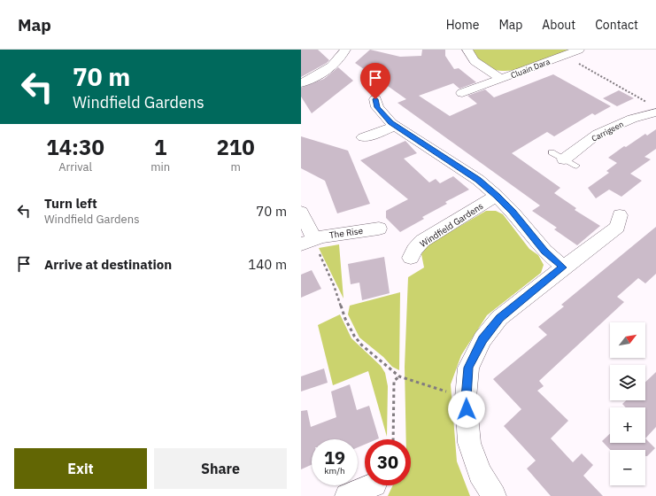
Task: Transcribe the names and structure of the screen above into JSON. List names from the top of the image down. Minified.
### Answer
{"streets":{"street":["Cluain Dara","Carrigeen","Windfield Gardens","The Rise"]},"north":"top right","page":{"header":"Map","nav":["Home","Map","About","Contact"],"turn":["70 m","Windfield Gardens"],"eta":["14:30","Arrival","1","min","210","m"],"list":[{"name":"Turn left","note":"Windfield Gardens","value":"70 m"},{"name":"Arrive at destination","value":"140 m"}],"map_buttons":["+","−"],"speed":"19 km/h","limit":"30","buttons":["Exit","Share"]}}
